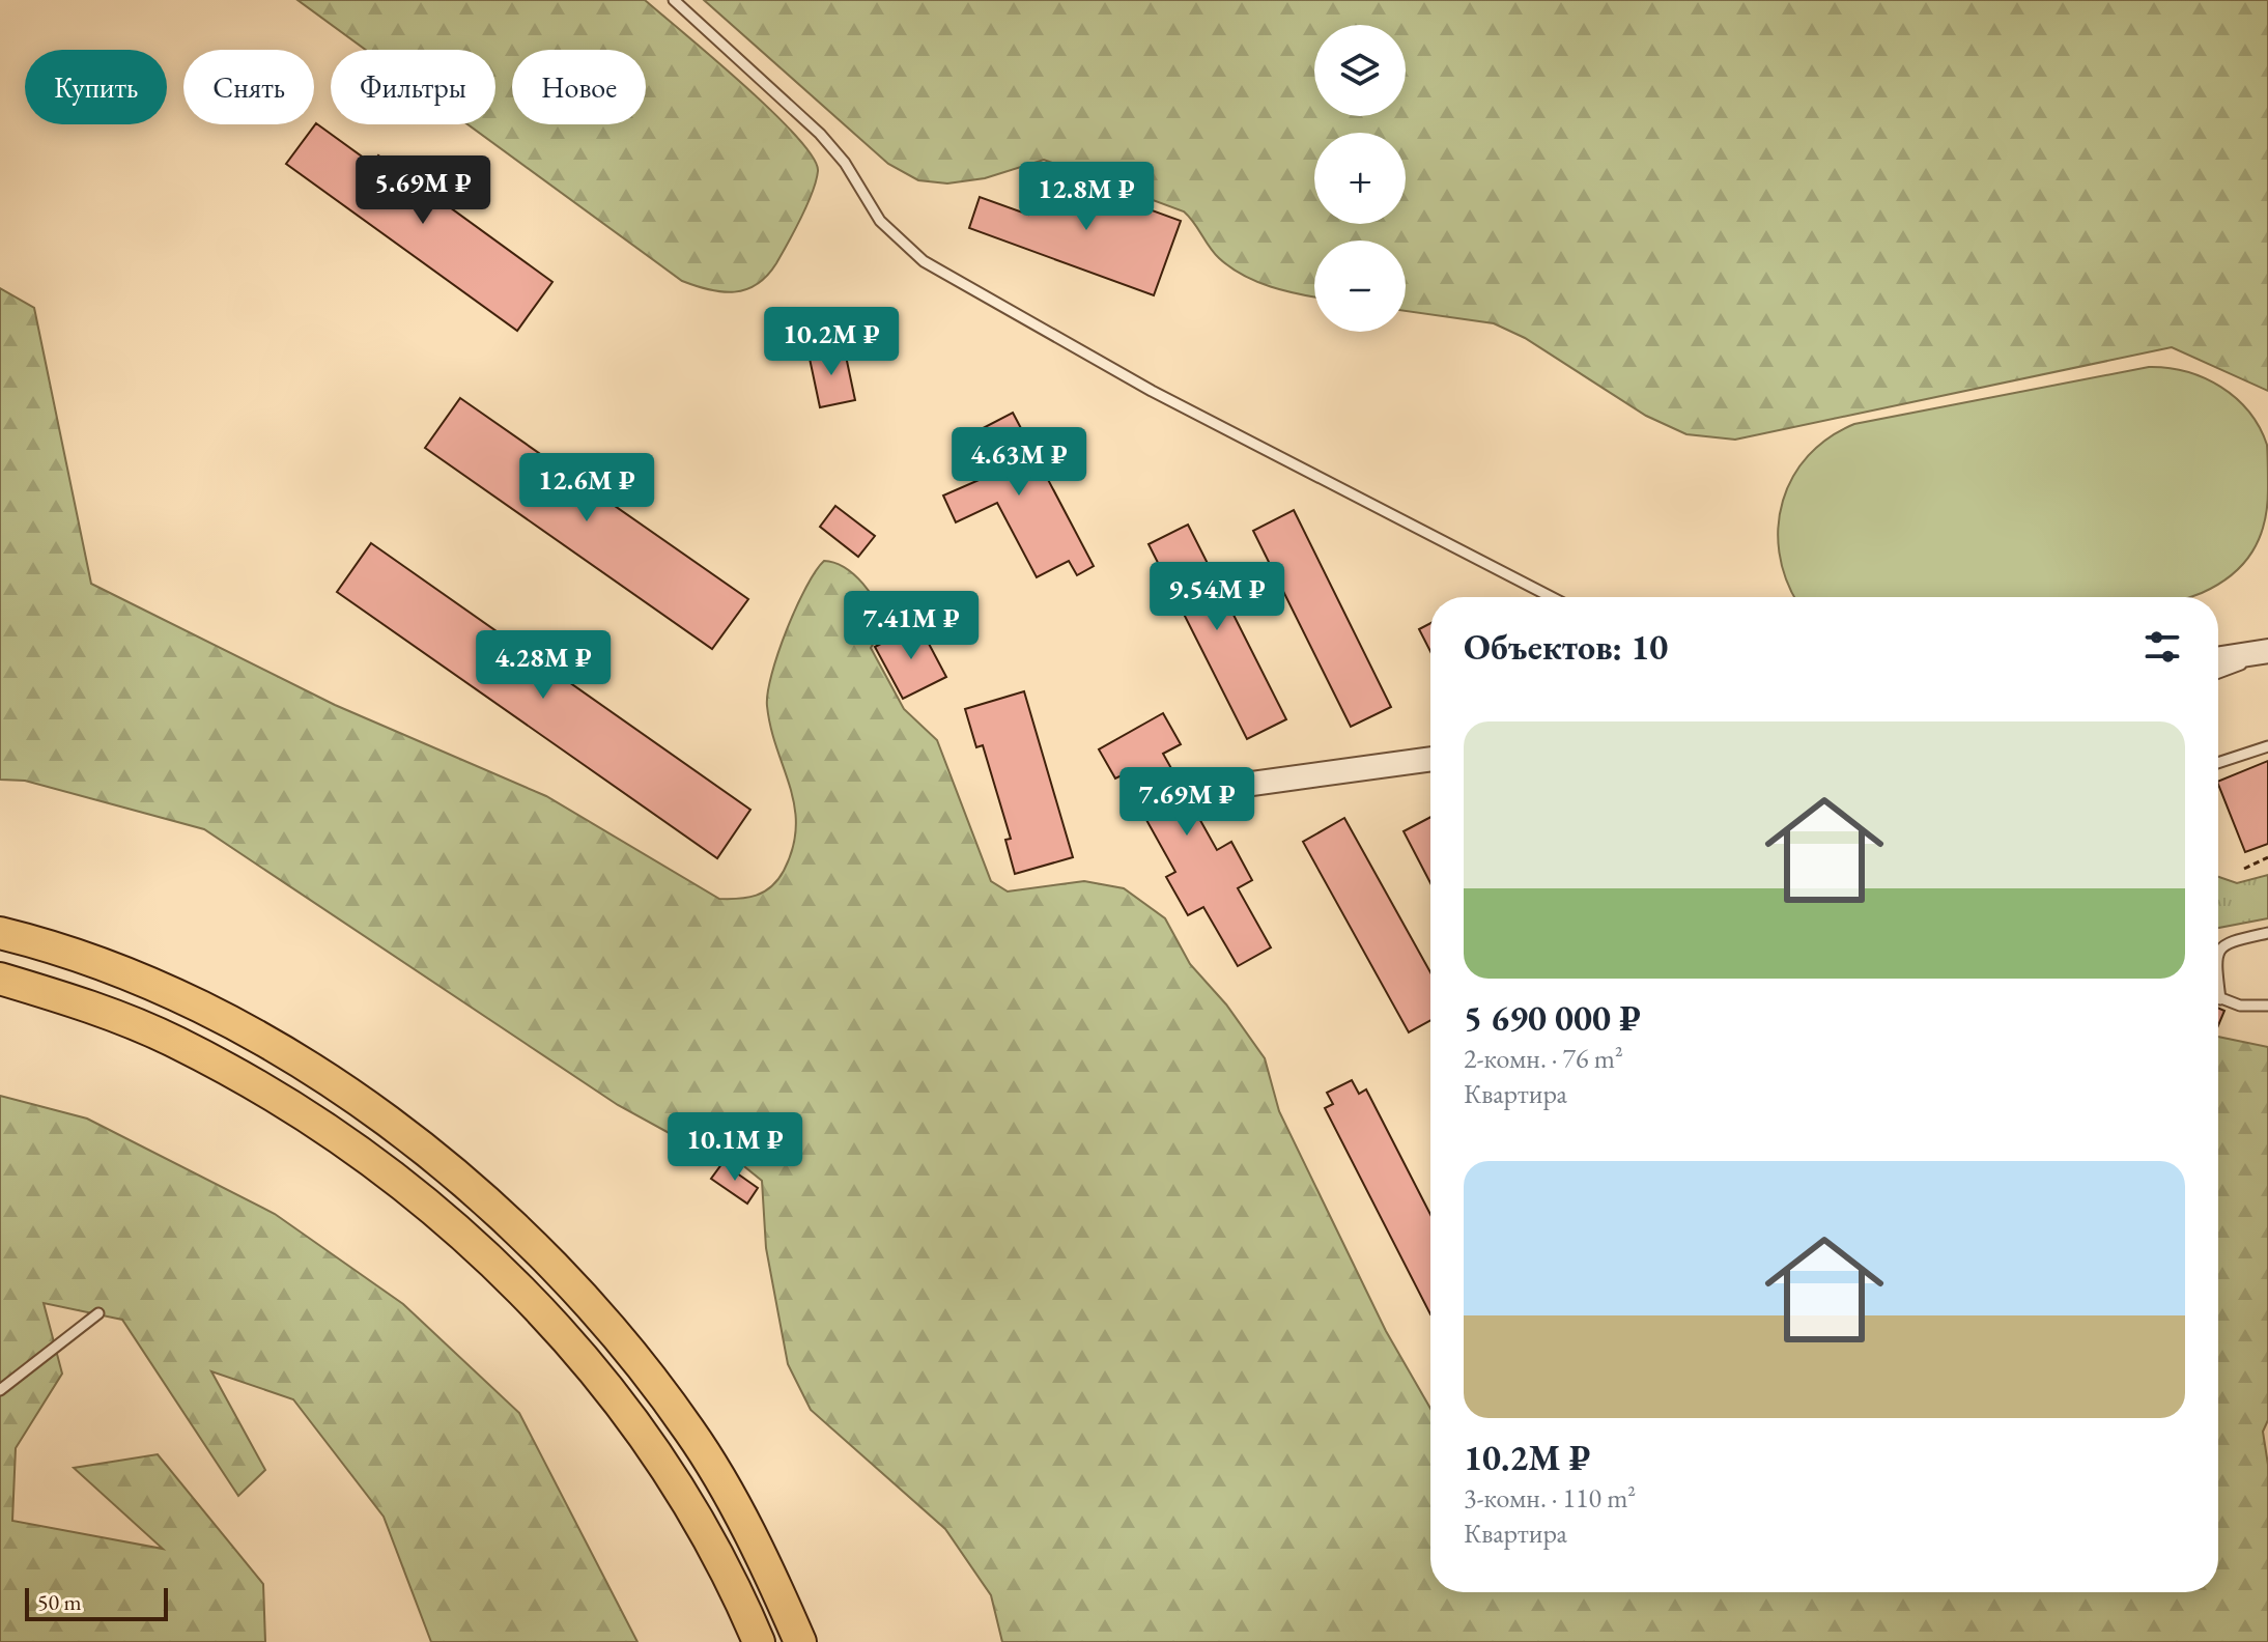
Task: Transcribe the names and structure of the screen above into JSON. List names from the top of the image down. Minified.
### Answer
{"scale_bar":"50 m","page":{"map_buttons":["+","−"],"chip":["Купить","Снять","Фильтры","Новое"],"price":["5.69M ₽","12.8M ₽","10.2M ₽","4.63M ₽","12.6M ₽","9.54M ₽","7.41M ₽","4.28M ₽","7.69M ₽","10.1M ₽"],"heading":"Объектов: 10","list":[{"name":"5 690 000 ₽","note":"2-комн. · 76 m² · Квартира"},{"name":"10.2M ₽","note":"3-комн. · 110 m² · Квартира"}],"scale":"50 m"}}
